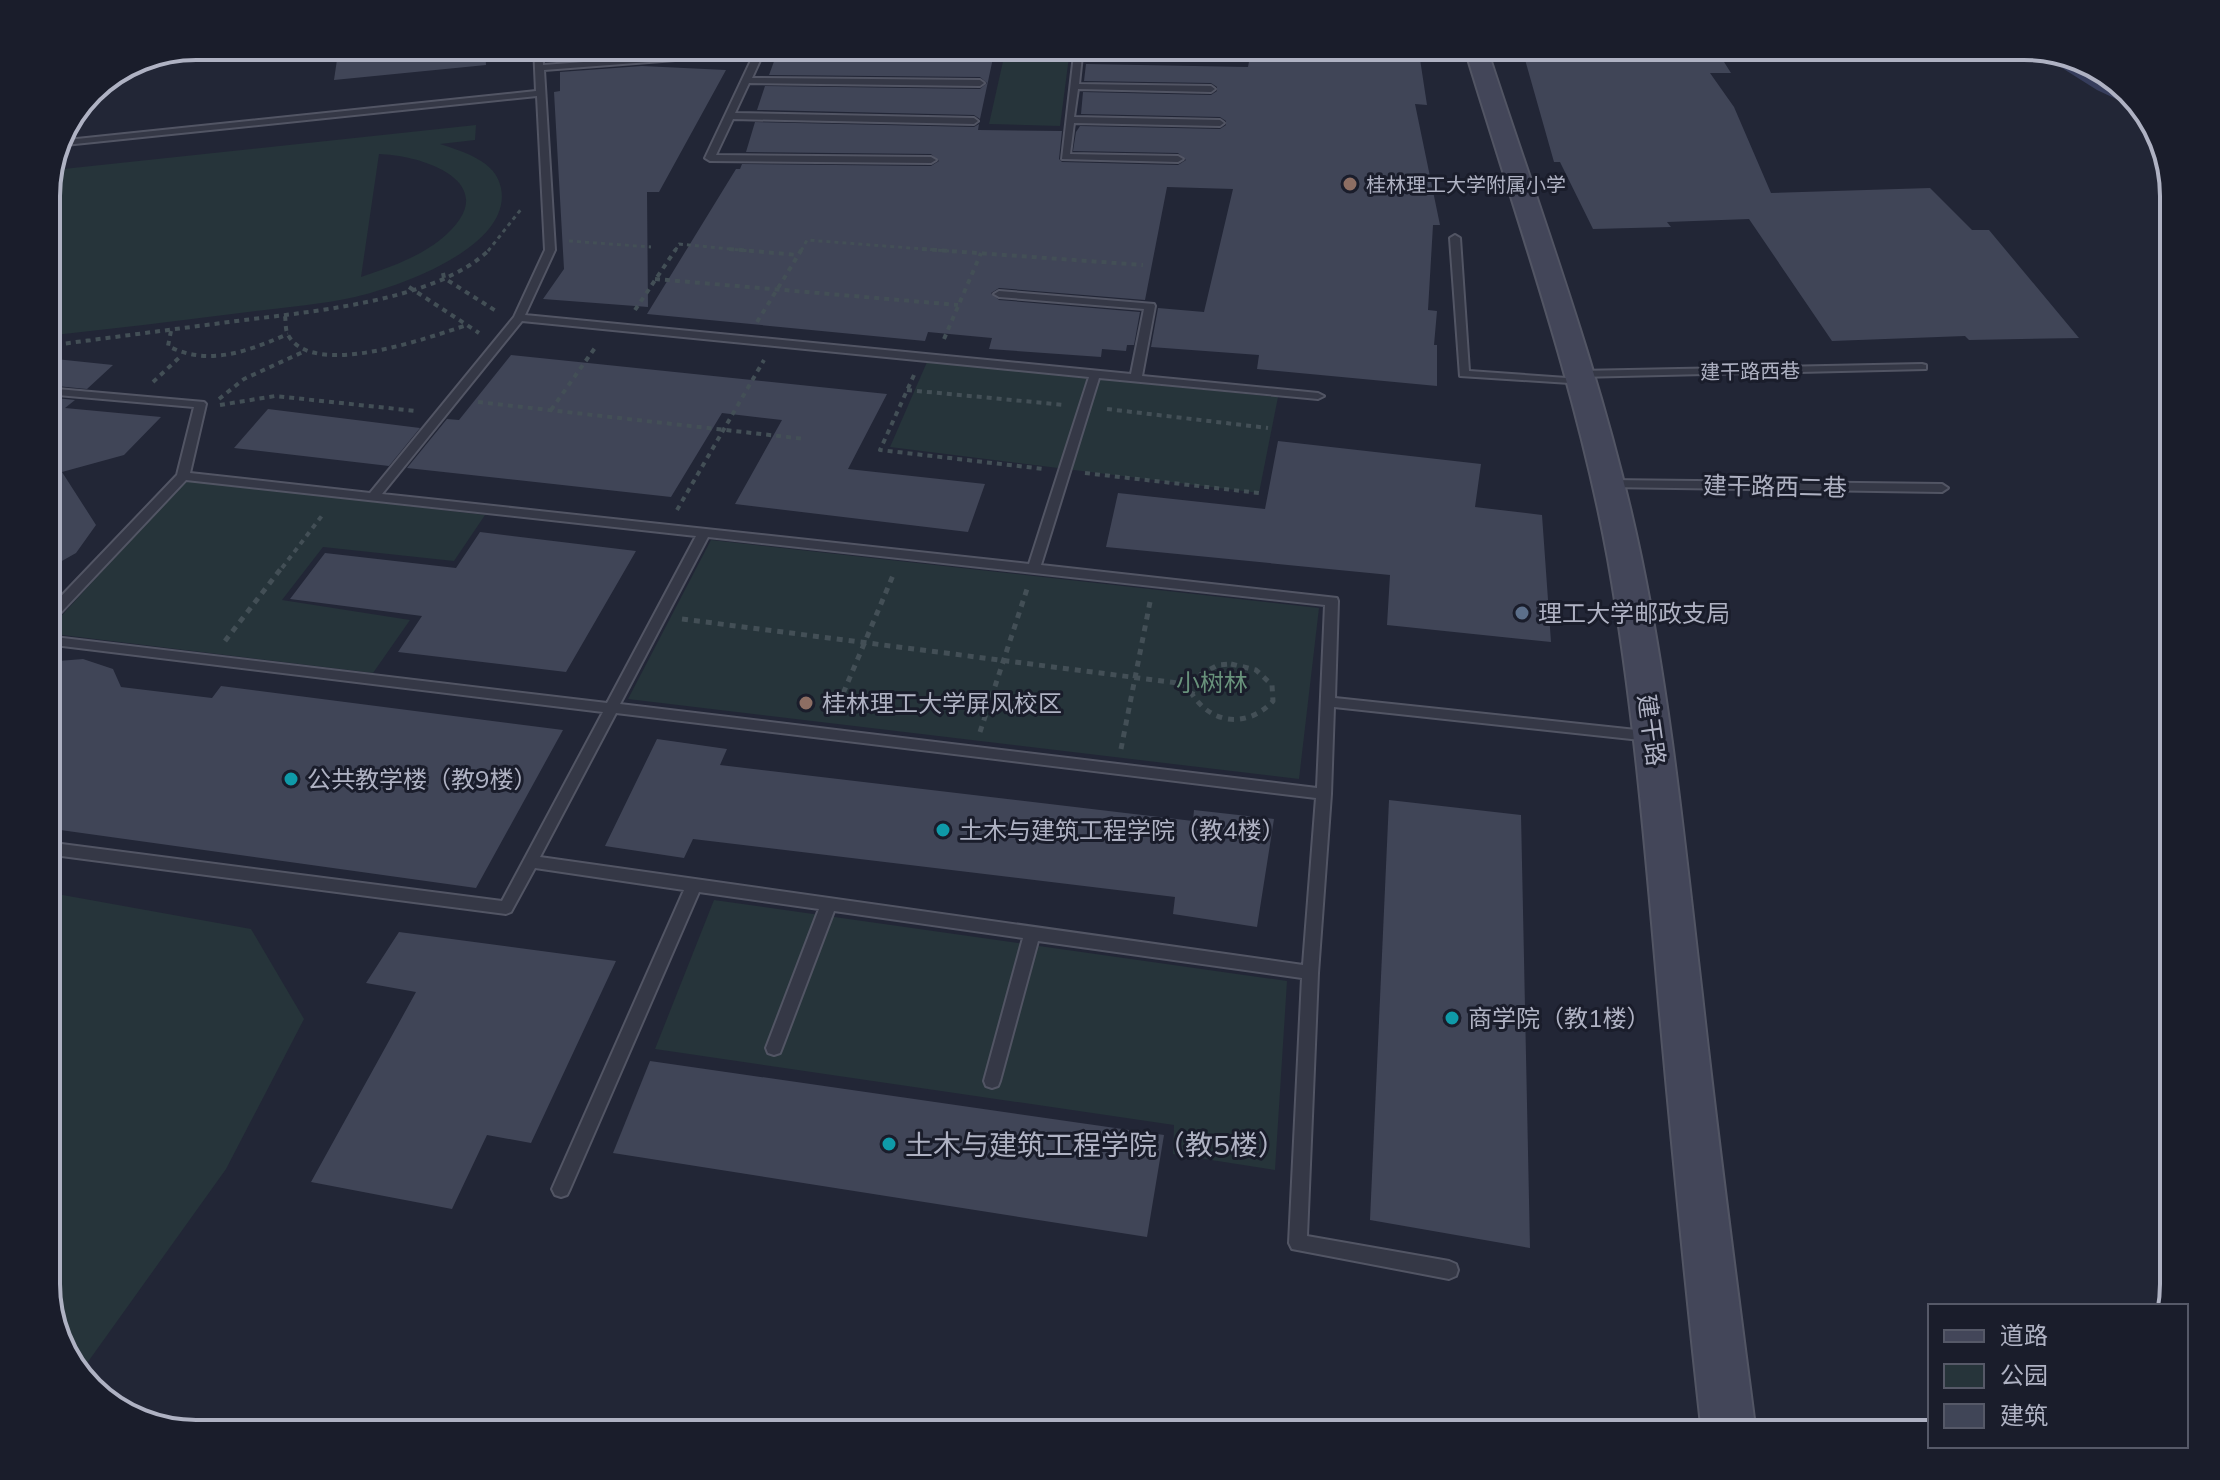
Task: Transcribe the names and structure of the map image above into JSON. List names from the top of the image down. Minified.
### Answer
{"streets":{"main road":["建干路"],"lane":["建干路西巷","建干路西二巷"]},"crossings":[["建干路西巷","建干路"],["建干路西二巷","建干路"]],"parks":["小树林"],"places":["桂林理工大学附属小学","理工大学邮政支局","桂林理工大学屏风校区","公共教学楼（教9楼）","土木与建筑工程学院（教4楼）","商学院（教1楼）","土木与建筑工程学院（教5楼）"],"legend":["道路","公园","建筑"]}
